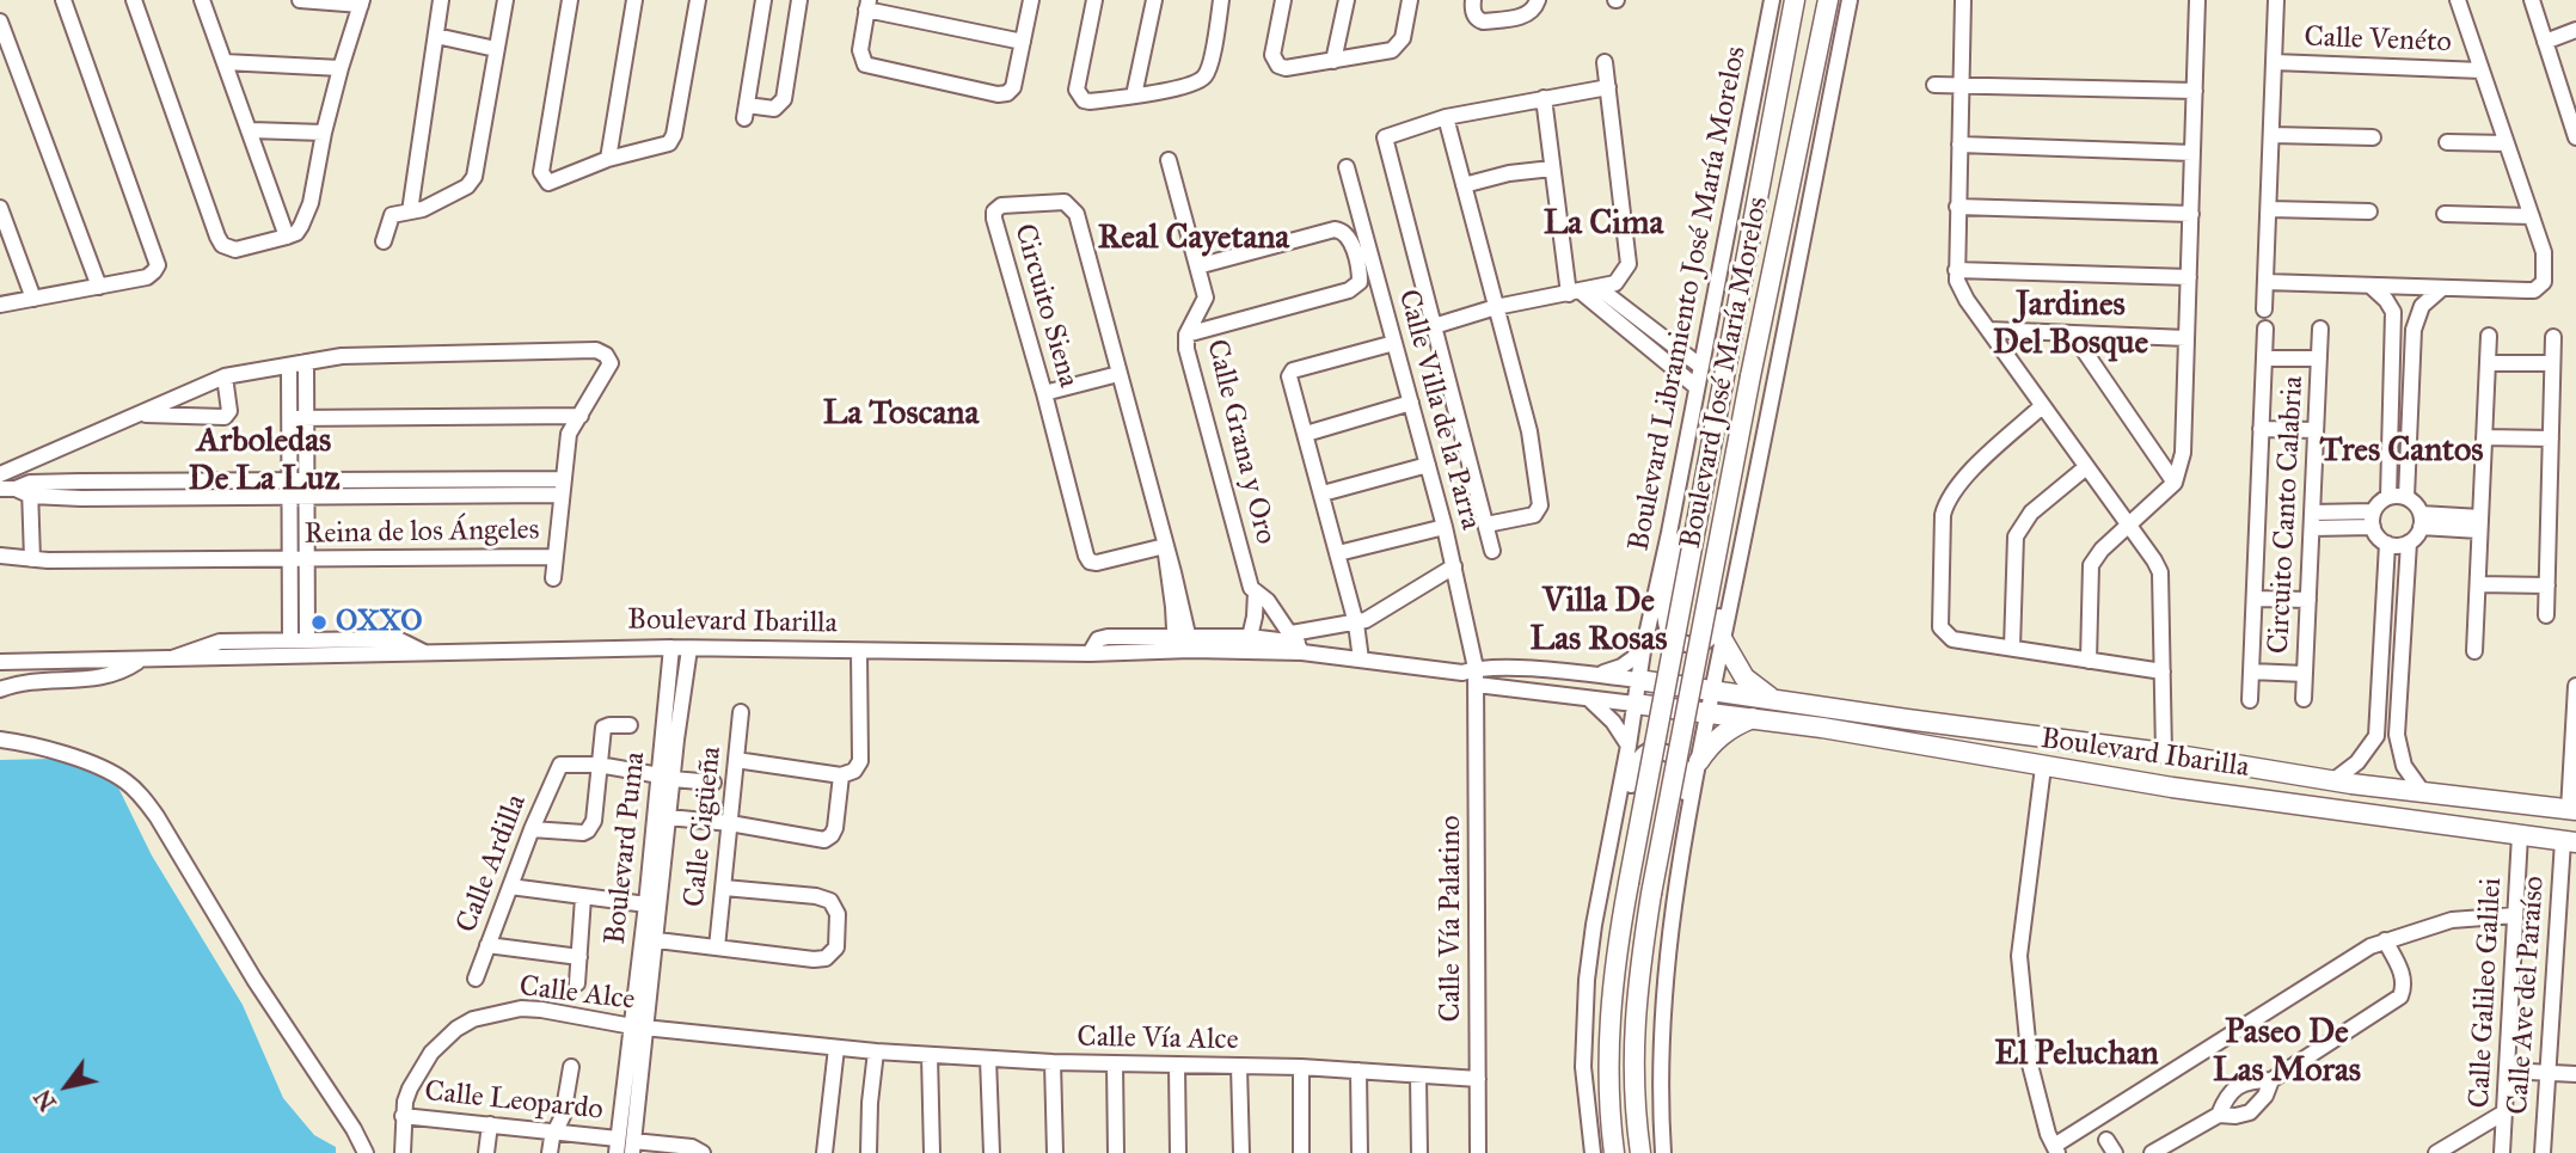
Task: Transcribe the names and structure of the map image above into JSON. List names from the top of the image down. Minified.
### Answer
{"streets":{"main road":["Boulevard José María Morelos","Boulevard Ibarilla"],"street":["Calle Venéto","Boulevard Libramiento José María Morelos","Circuito Siena","Calle Villa de la Parra","Calle Grana y Oro","Circuito Canto Calabria","Reina de los Ángeles","Calle Cigüeña","Boulevard Puma","Calle Ardilla","Calle Vía Palatino","Calle Galileo Galilei","Calle Alce","Calle Ave del Paraíso","Calle Vía Alce","Calle Leopardo"]},"crossings":[["Boulevard Libramiento José María Morelos","Boulevard Ibarilla"],["Circuito Siena","Boulevard Ibarilla"],["Calle Villa de la Parra","Calle Vía Palatino"],["Calle Grana y Oro","Boulevard Ibarilla"],["Boulevard Ibarilla","Boulevard Puma"],["Boulevard Ibarilla","Calle Galileo Galilei"],["Boulevard Ibarilla","Calle Ave del Paraíso"],["Boulevard Puma","Calle Alce"],["Boulevard Puma","Calle Leopardo"],["Calle Vía Palatino","Calle Vía Alce"],["Calle Alce","Calle Vía Alce"],["Calle Alce","Calle Leopardo"]],"districts":["La Cima","Real Cayetana","Jardines Del Bosque","La Toscana","Arboledas De La Luz","Tres Cantos","Villa De Las Rosas","Paseo De Las Moras","El Peluchan"],"places":["OXXO"],"north":"bottom left"}
